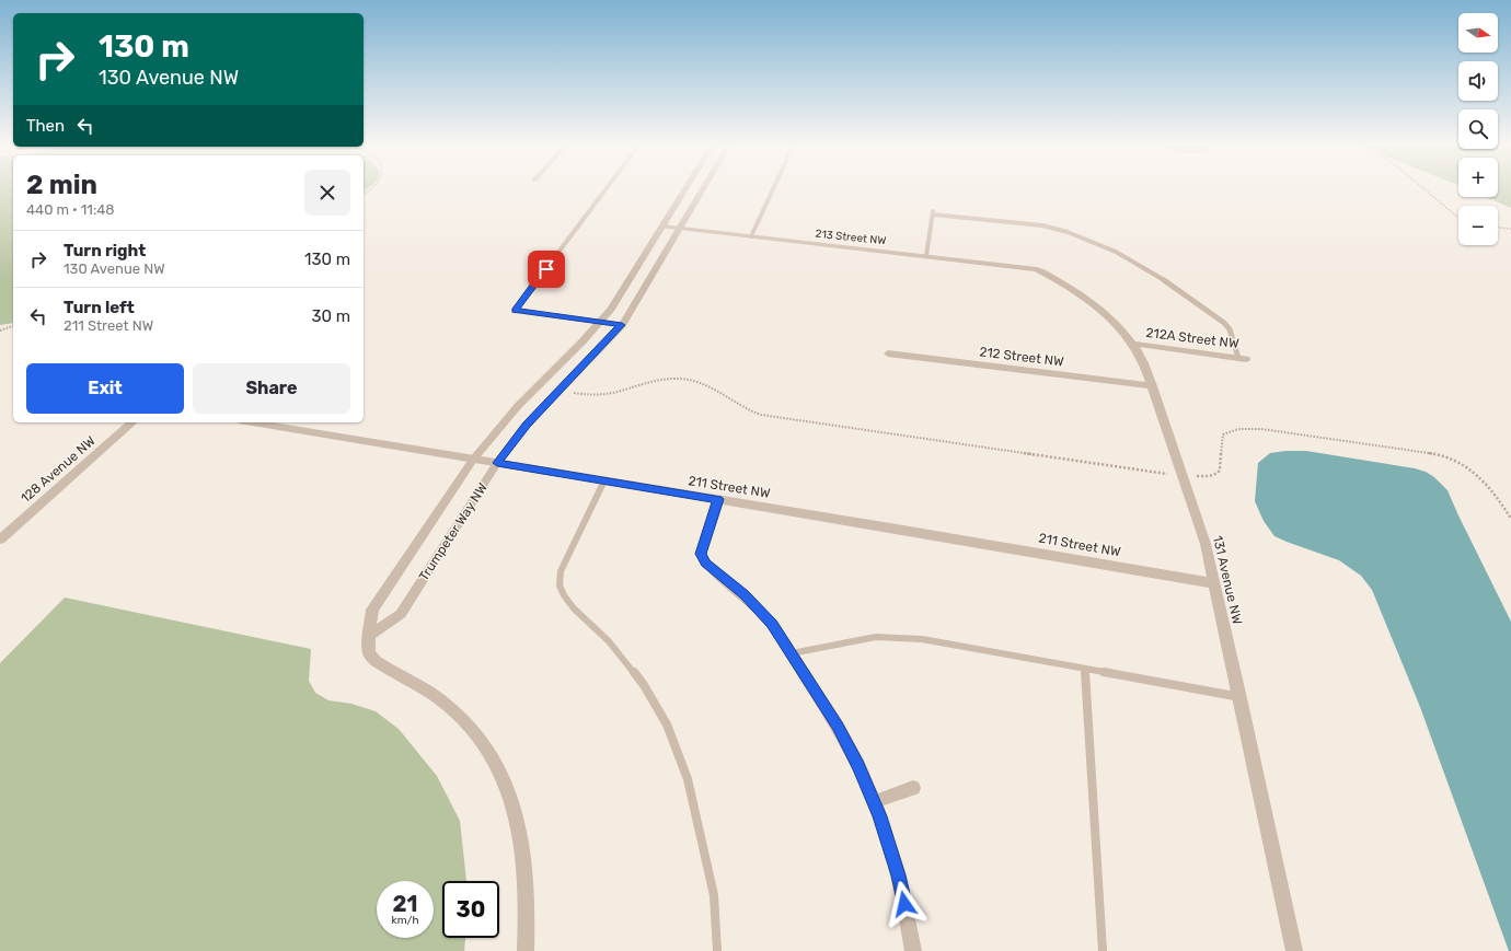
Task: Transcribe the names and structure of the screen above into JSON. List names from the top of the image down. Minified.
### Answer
{"streets":{"street":["213 Street NW","212A Street NW","212 Street NW","128 Avenue NW","211 Street NW","Trumpeter Way NW","131 Avenue NW"]},"crossings":[["213 Street NW","Trumpeter Way NW"],["213 Street NW","131 Avenue NW"],["212A Street NW","131 Avenue NW"],["212 Street NW","131 Avenue NW"],["211 Street NW","Trumpeter Way NW"],["211 Street NW","131 Avenue NW"]],"north":"right","page":{"map_buttons":["+","−"],"turn":["130 m","130 Avenue NW"],"then":"Then","heading":["2 min","440 m · 11:48"],"list":[{"name":"Turn right","note":"130 Avenue NW","value":"130 m"},{"name":"Turn left","note":"211 Street NW","value":"30 m"}],"buttons":["Exit","Share"],"speed":"21 km/h","limit":"30"}}
